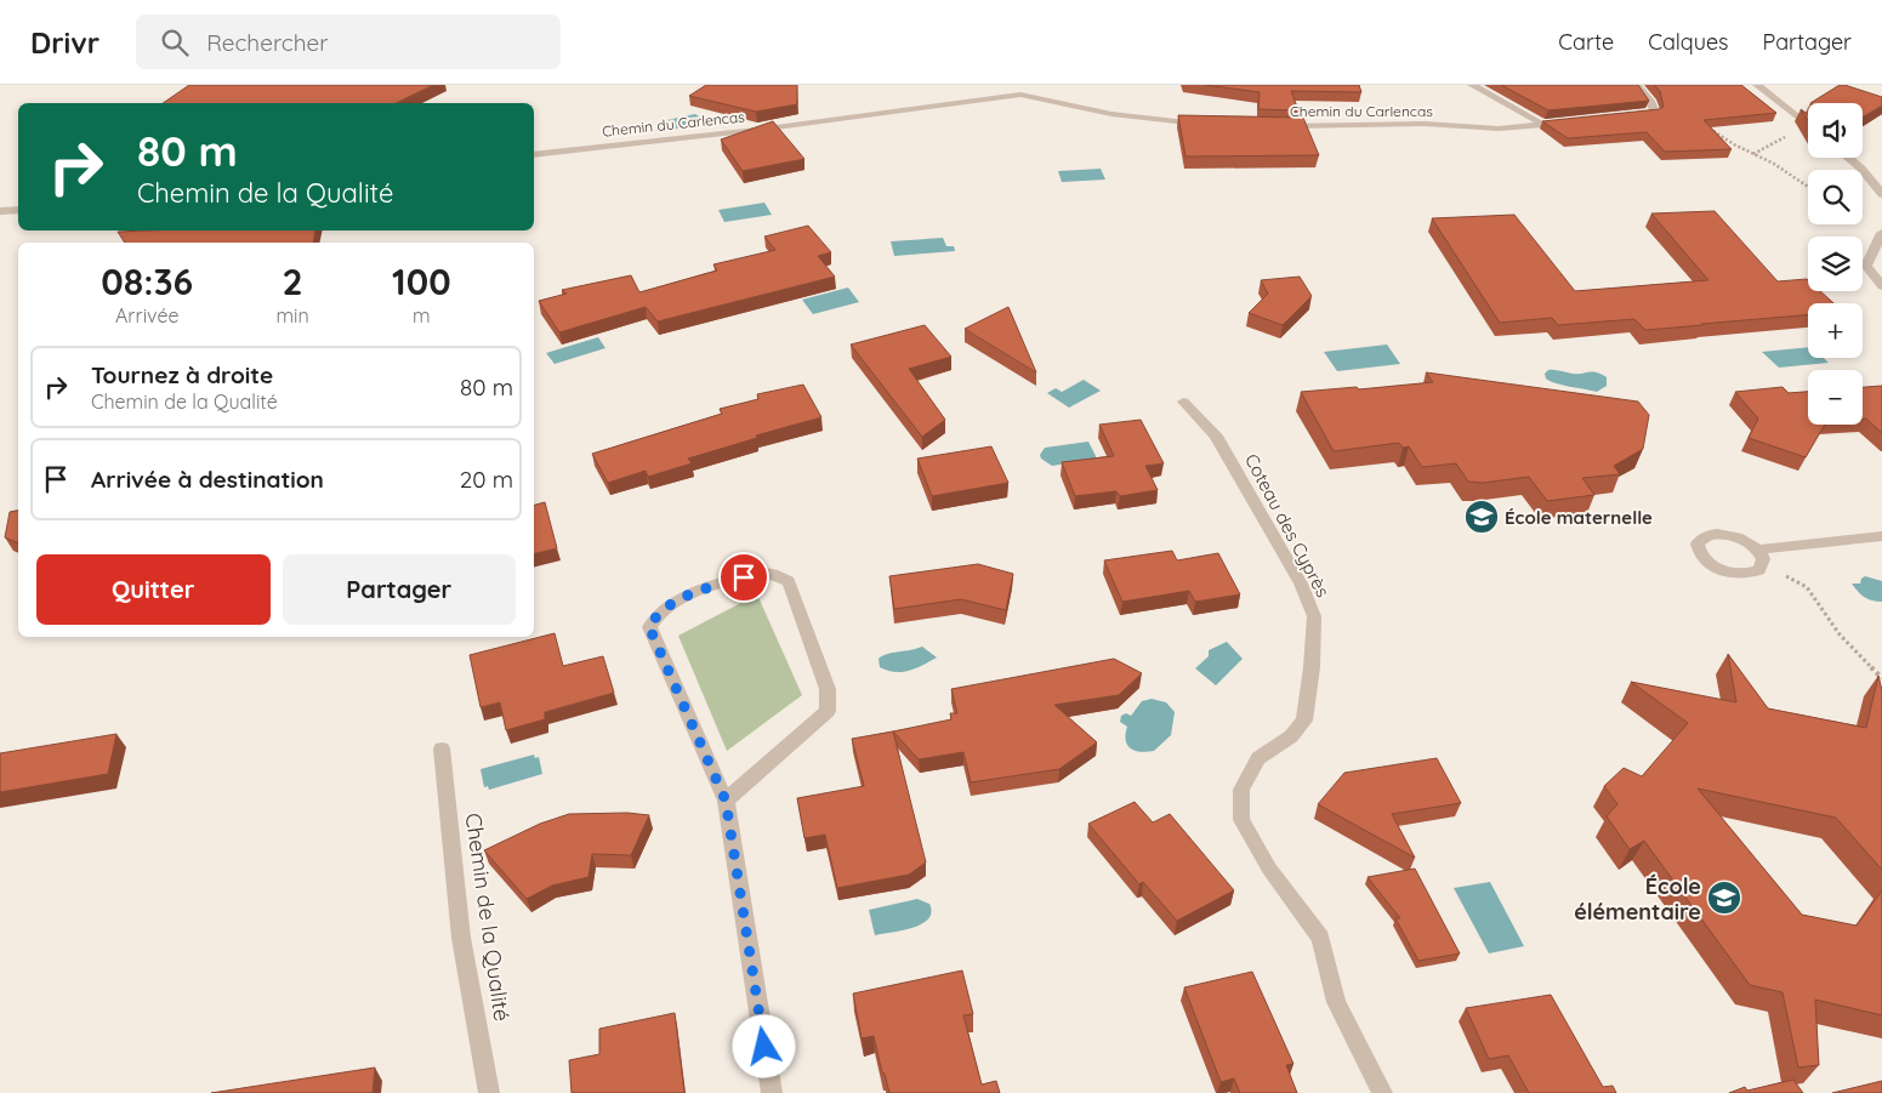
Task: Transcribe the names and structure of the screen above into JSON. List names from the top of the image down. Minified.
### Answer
{"streets":{"street":["Chemin du Carlencas","Coteau des Cyprès","Chemin de la Qualité"]},"places":{"school or university":["École maternelle","École élémentaire"]},"page":{"header":"Drivr","search":"Rechercher","nav":["Carte","Calques","Partager"],"map_buttons":["+","−"],"turn":["80 m","Chemin de la Qualité"],"eta":["08:36","Arrivée","2","min","100","m"],"list":[{"name":"Tournez à droite","note":"Chemin de la Qualité","value":"80 m"},{"name":"Arrivée à destination","value":"20 m"}],"buttons":["Quitter","Partager"]}}
